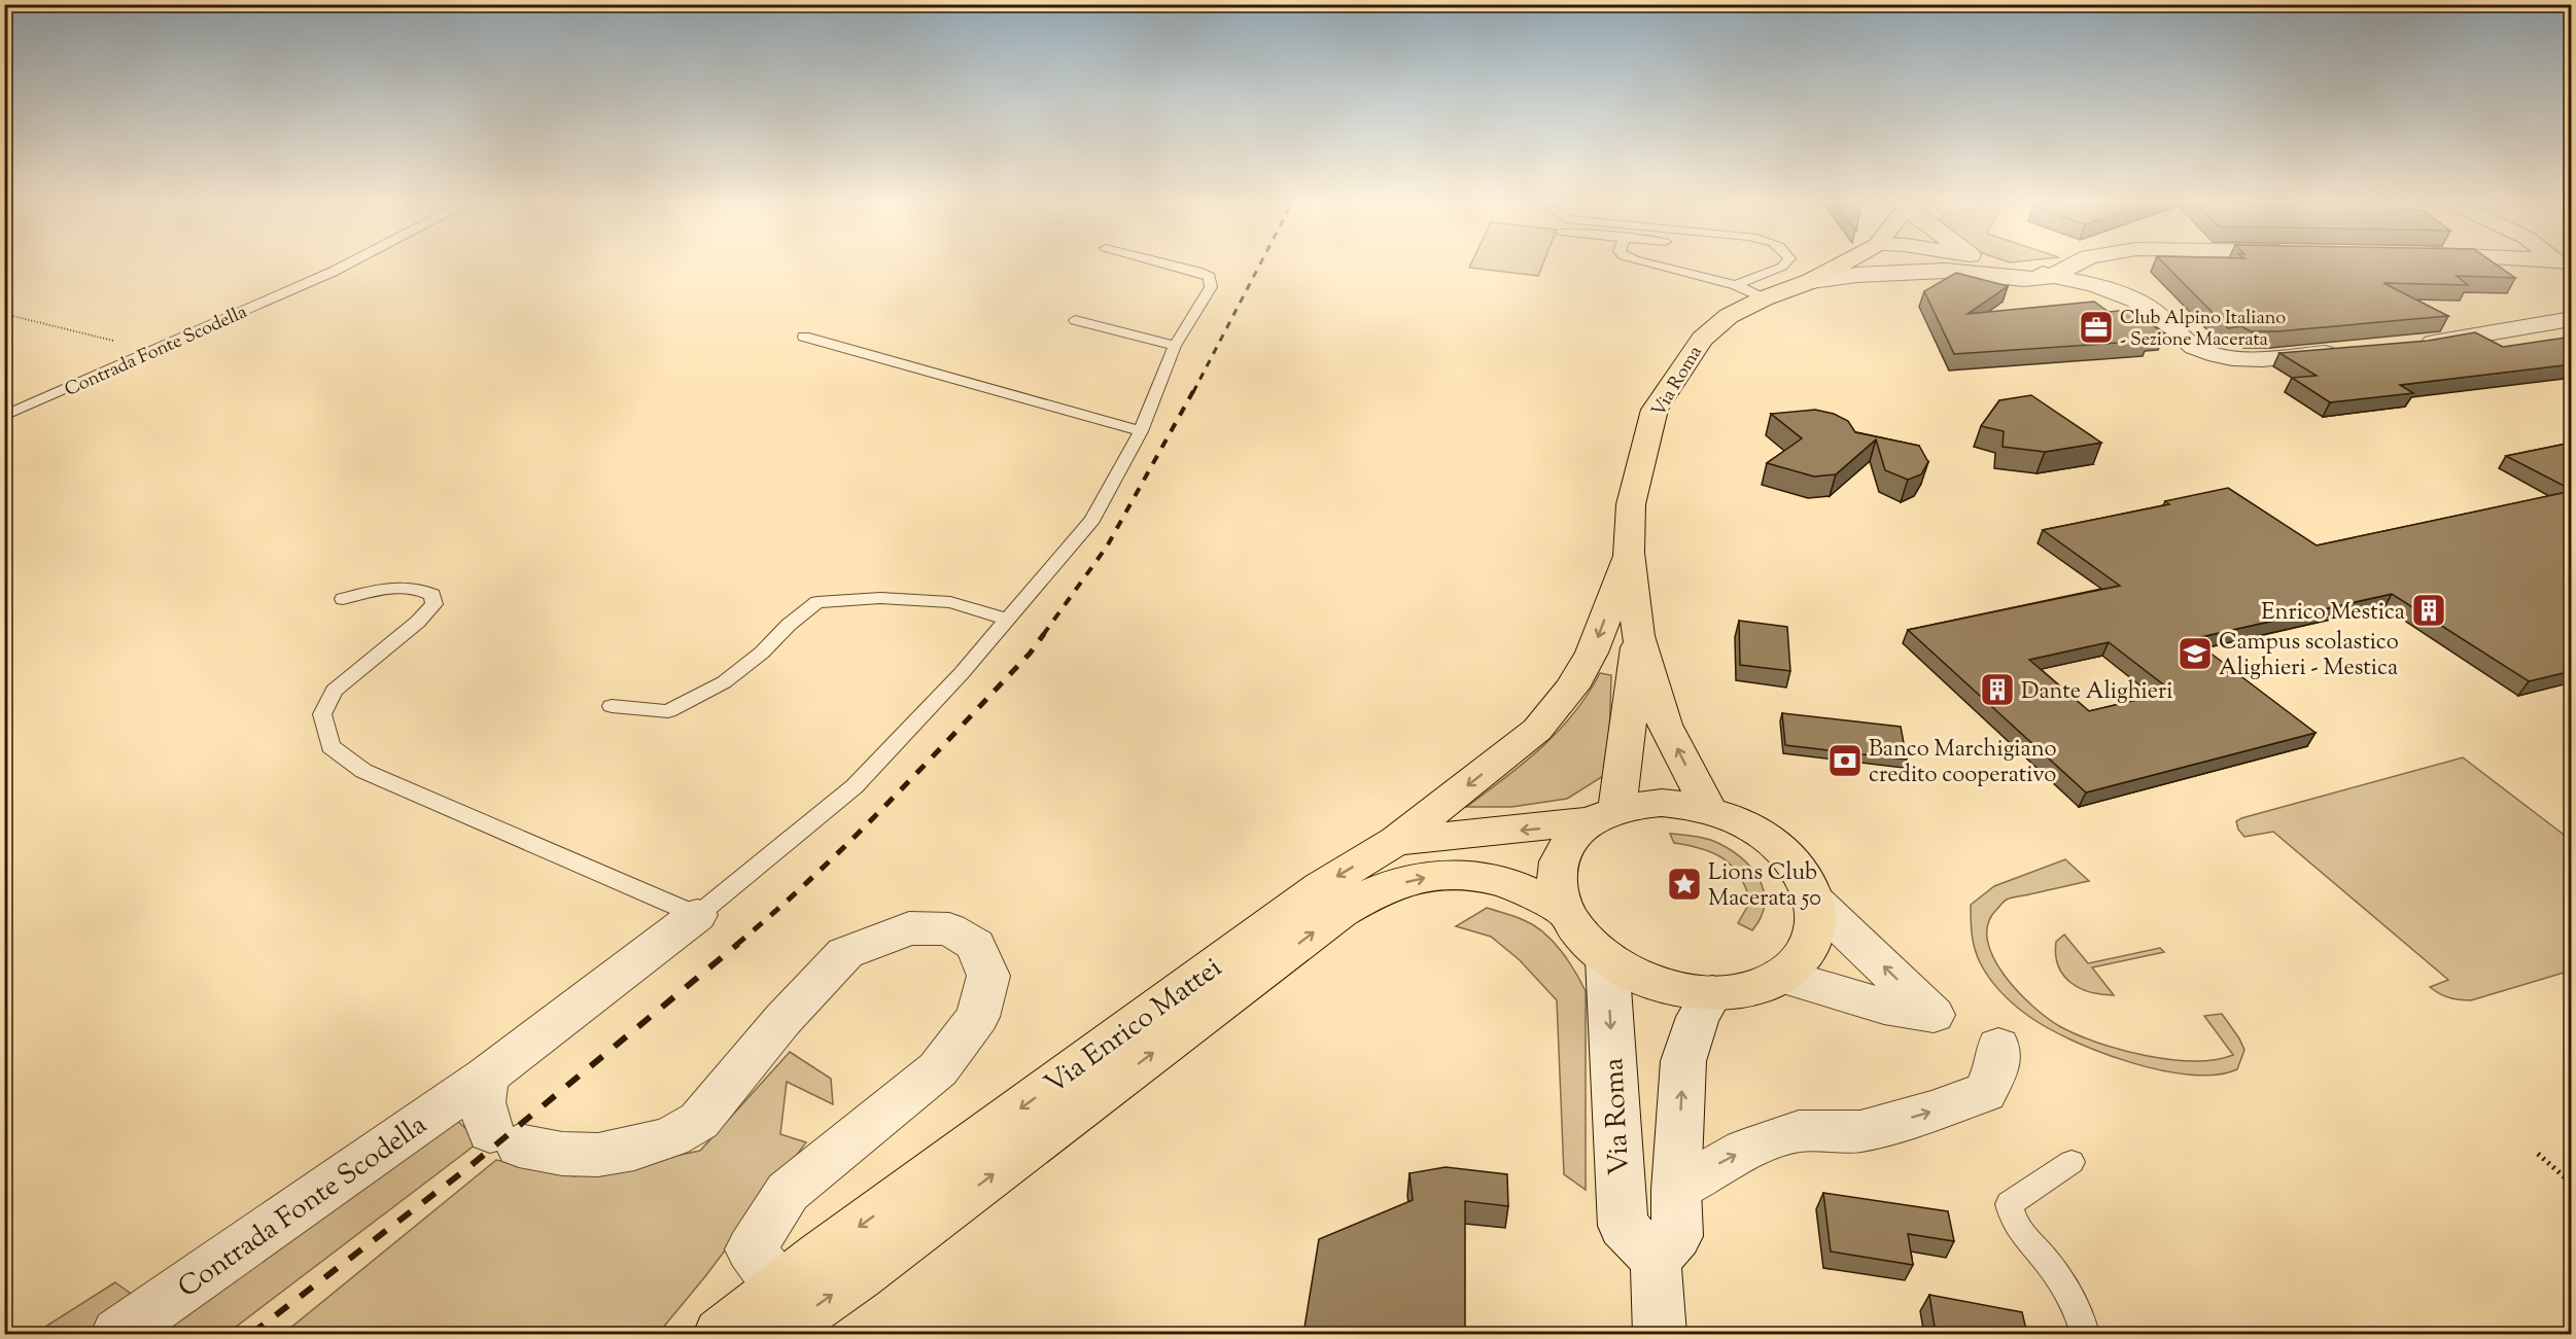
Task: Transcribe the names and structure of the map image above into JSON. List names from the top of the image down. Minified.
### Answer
{"streets":{"main road":["Via Roma","Via Enrico Mattei"],"street":["Contrada Fonte Scodella"]},"crossings":[["Via Roma","Via Enrico Mattei"]],"places":{"office":["Club Alpino Italiano - Sezione Macerata"],"building":["Enrico Mestica","Dante Alighieri"],"school or university":["Campus scolastico Alighieri - Mestica"],"bank":["Banco Marchigiano credito cooperativo"],"place":["Lions Club Macerata 50"]}}
